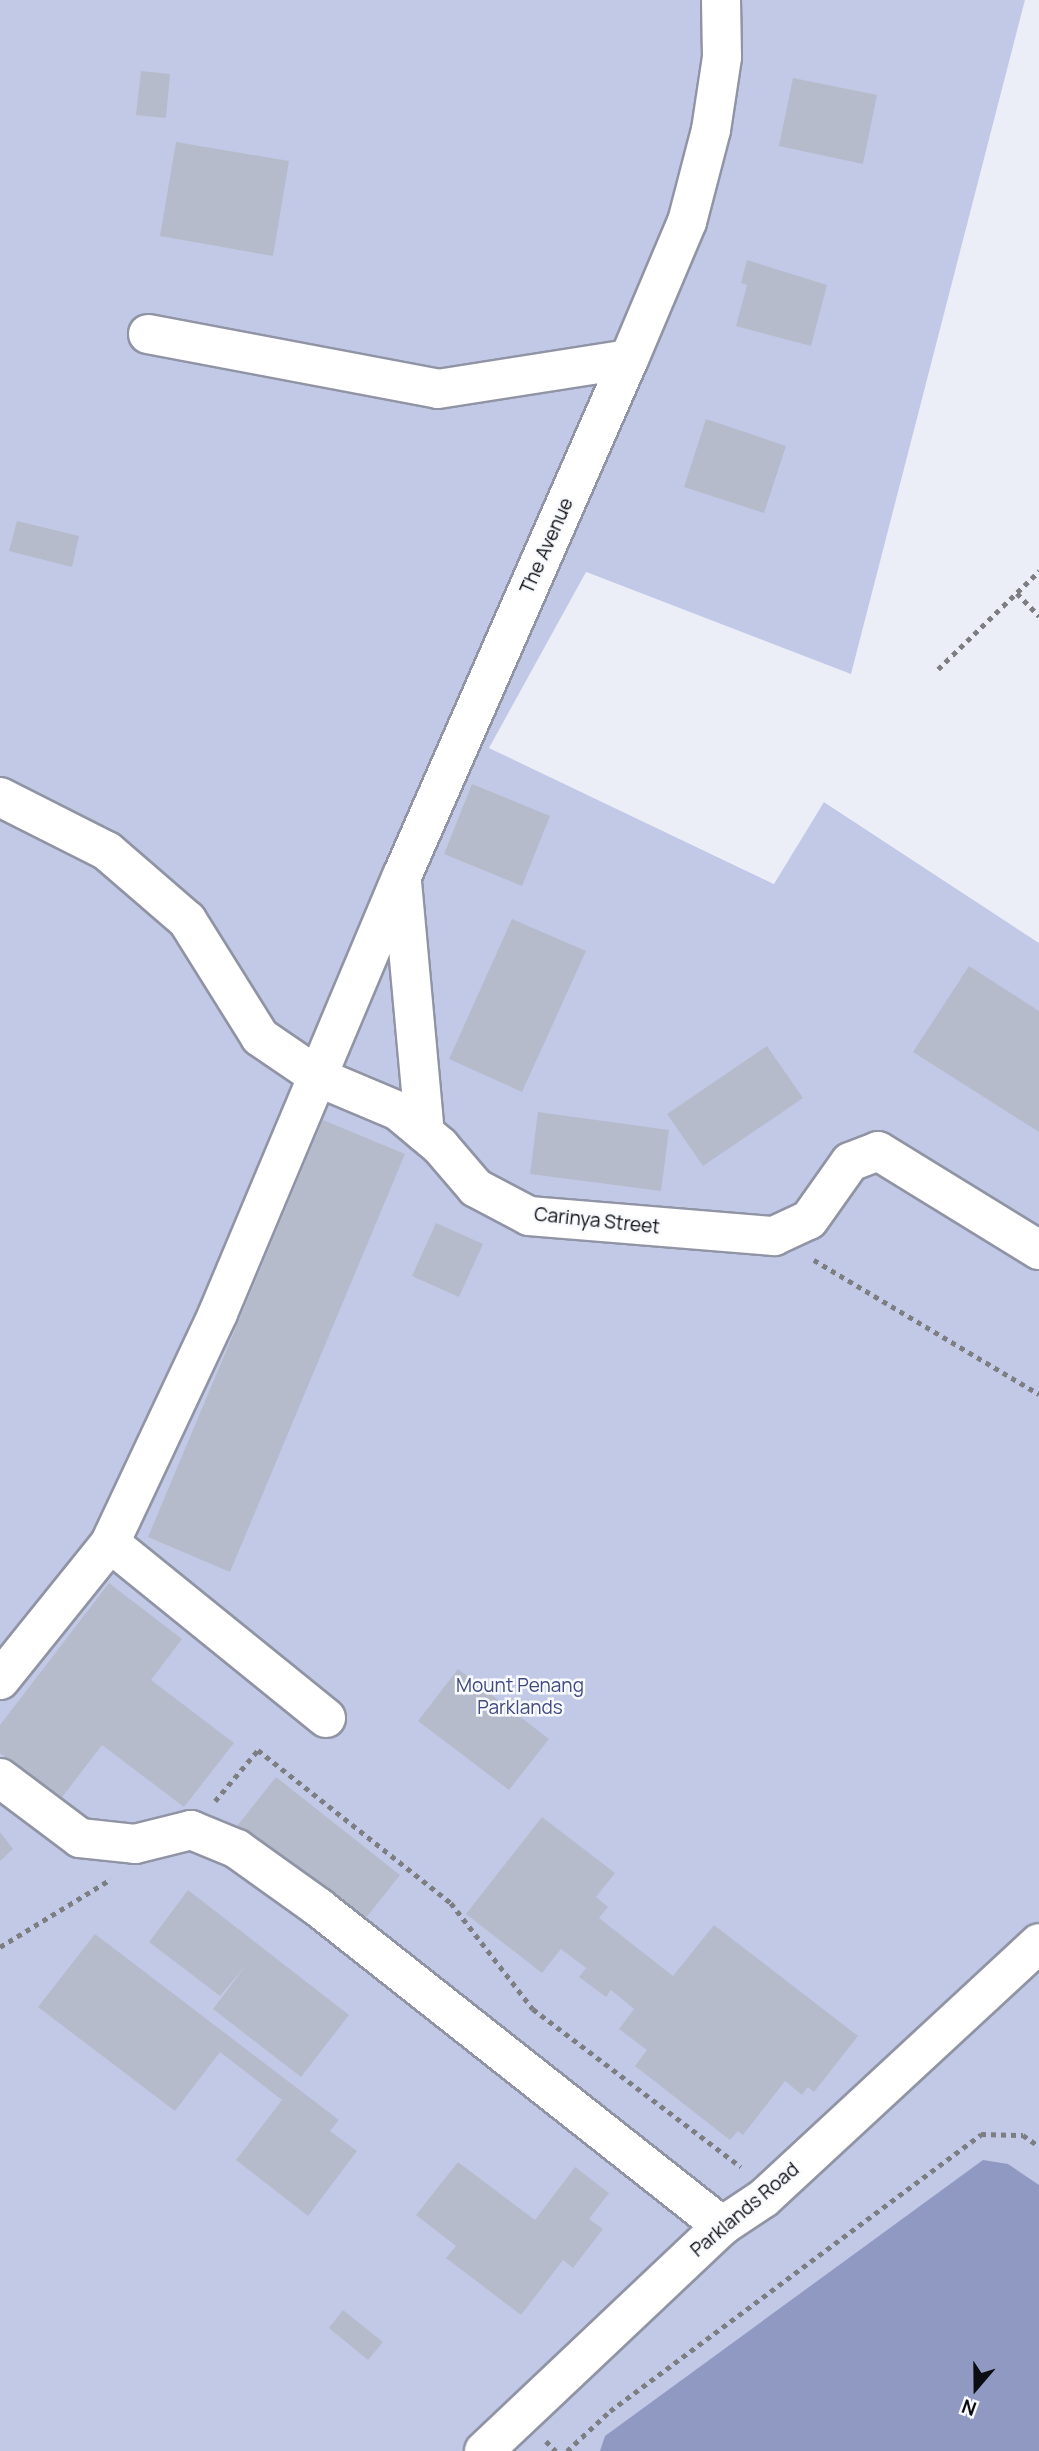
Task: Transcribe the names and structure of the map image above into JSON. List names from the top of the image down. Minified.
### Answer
{"streets":{"street":["The Avenue","Carinya Street","Parklands Road"]},"crossings":[["The Avenue","Carinya Street"]],"parks":["Mount Penang Parklands"],"north":"bottom"}
